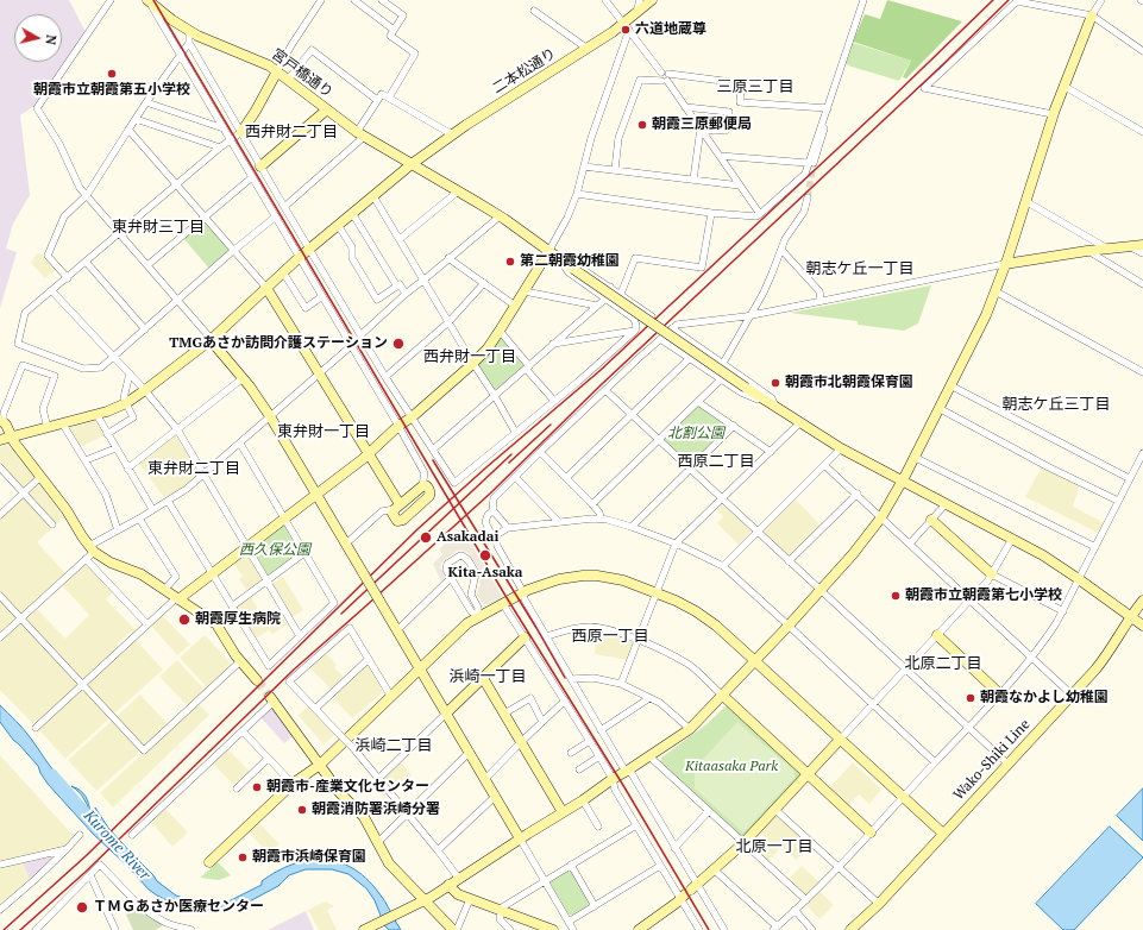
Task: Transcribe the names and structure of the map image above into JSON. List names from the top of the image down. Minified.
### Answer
{"streets":{"street":["二本松通り","宮戸橋通り","Wako-Shiki Line"]},"crossings":[["二本松通り","宮戸橋通り"],["宮戸橋通り","Wako-Shiki Line"]],"districts":["三原三丁目","西弁財二丁目","東弁財三丁目","朝志ケ丘一丁目","西弁財一丁目","朝志ケ丘三丁目","東弁財一丁目","西原二丁目","東弁財二丁目","西原一丁目","北原二丁目","浜崎一丁目","浜崎二丁目","北原一丁目"],"water":["Kurome River"],"parks":["北割公園","西久保公園","Kitaasaka Park"],"places":["六道地蔵尊","朝霞市立朝霞第五小学校","朝霞三原郵便局","第二朝霞幼稚園","TMGあさか訪問介護ステーション","朝霞市北朝霞保育園","Asakadai","Kita-Asaka","朝霞市立朝霞第七小学校","朝霞厚生病院","朝霞なかよし幼稚園","朝霞市-産業文化センター","朝霞消防署浜崎分署","朝霞市浜崎保育園","ＴＭＧあさか医療センター"],"north":"right"}
